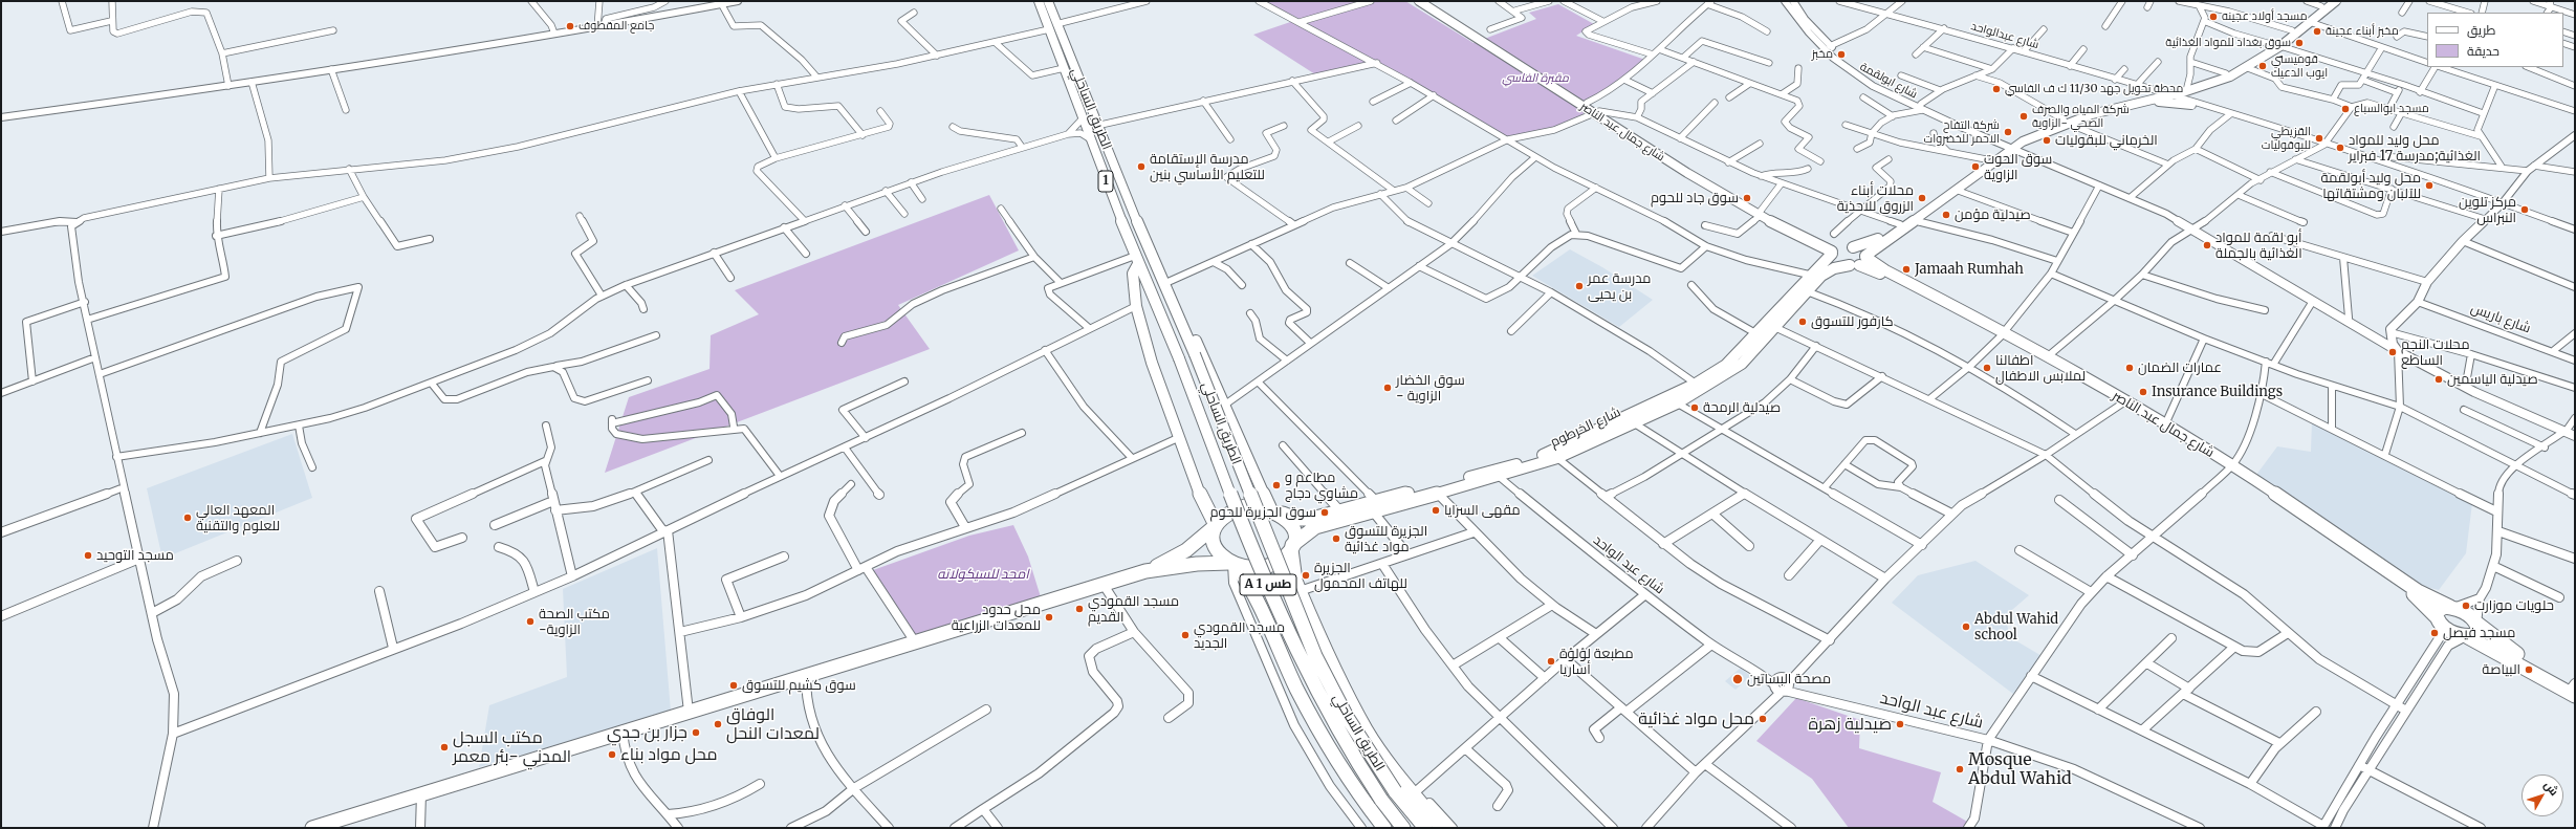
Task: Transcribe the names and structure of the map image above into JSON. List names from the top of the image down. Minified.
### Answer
{"streets":{"main road":["الطريق الساحلي","شارع جمال عبد الناصر","1","شارع الخرطوم","A 1 طس"],"street":["شارع عبدالواحد","شارع ابولقمة","شارع باريس","شارع عبد الواحد"]},"crossings":[["شارع جمال عبد الناصر","شارع الخرطوم"],["شارع الخرطوم","شارع عبد الواحد"]],"parks":["مقبرة الفاسي","امجد للسيكولاته"],"places":["مسجد أولاد عجينه","جامع المقطوف","مخبز أبناء عجينة","سوق بغداد للمواد الغذائية","مخبز","قوميستي ايوب الدعيك","محطة تحويل جهد 11/30 ك ف الفاسي","مسجد ابوالسباع","شركة المياه والصرف الصحي -الزاوية","شركة التفاح الاحمر للخضروات","القزيطي للبوقوليات","الخرماني للبقوليات","محل وليد للمواد الغذائية;مدرسة 17 فبراير","مدرسة اﻹستقامة للتعليم اﻷساسي بنين","سوق الحوت الزاوية","محل وليد أبولقمة للآلبان ومشتقاتها","سوق جاد للحوم","محلات أبناء الزروق للاحذية","مركز تلوين النبراس","صيدلية مؤمن","أبو لقمة للمواد الغذائية بالجملة","Jamaah Rumhah","مدرسة عمر بن يحيى","كارفور للتسوق","محلات النجم الساطع","اطفالنا لملابس الاطفال","عمارات الضمان","صيدلية الياسمين","سوق الخضار - الزاوية","Insurance Buildings","صيدلية الرمحة","مطاعم و مشاوي دجاج","مقهى السرايا","سوق الجزيرة للحوم","المعهد العالي للعلوم والتقنية","الجزيرة للتسوق مواد غذائية","مسجد التوحيد","الجزيرة للهاتف المحمول","حلويات موزارت","مسجد القمودي القديم","محل حدود للمعدات الزراعية","مكتب الصحة -الزاوية","Abdul Wahid school","مسجد فيصل","مسجد القمودي الجديد","مطبعة لؤلؤة أساريا","البياصة","مصحة البساتين","سوق كشيم للتسوق","محل مواد غذائية","الوفاق لمعدات النحل","صيدلية زهرة","جزار بن جدي","مكتب السجل المدني -بئر معمر","محل مواد بناء","Mosque Abdul Wahid"],"legend":["طريق","حديقة"],"north":"top right"}
